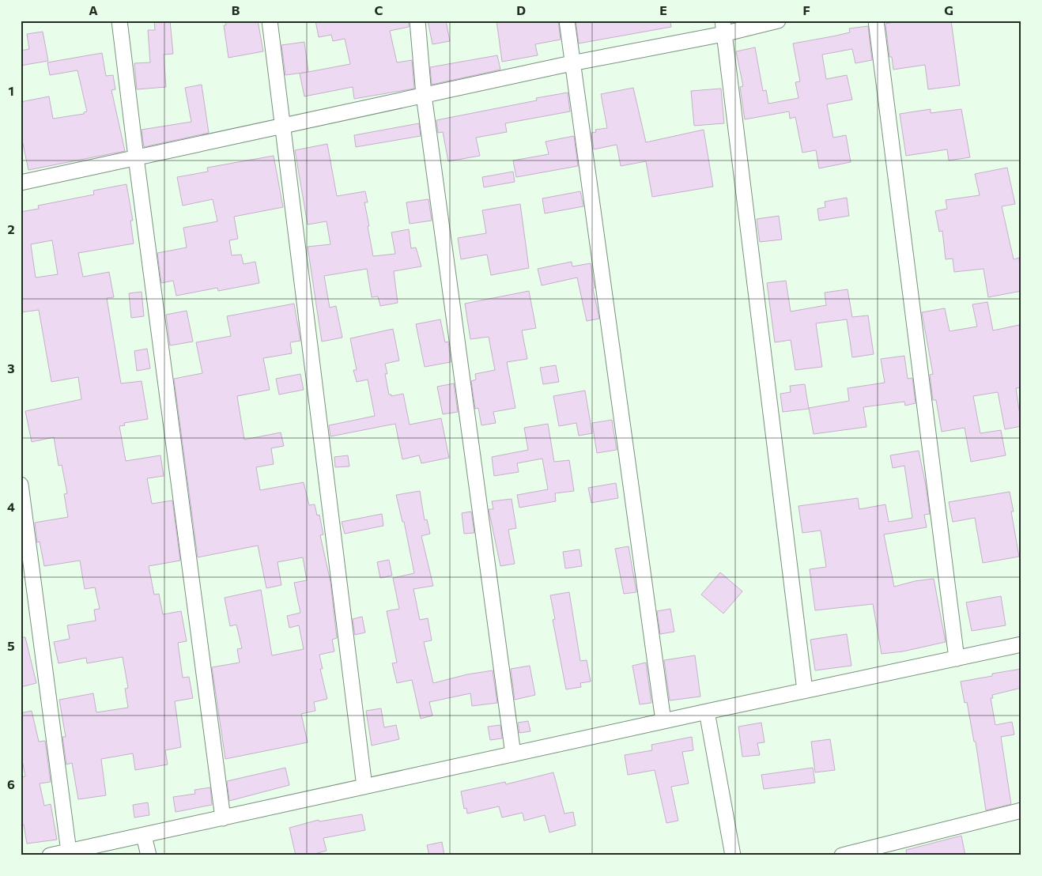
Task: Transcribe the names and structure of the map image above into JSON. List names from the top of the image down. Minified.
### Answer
{"grid":{"columns":["A","B","C","D","E","F","G"],"rows":["1","2","3","4","5","6"]}}
